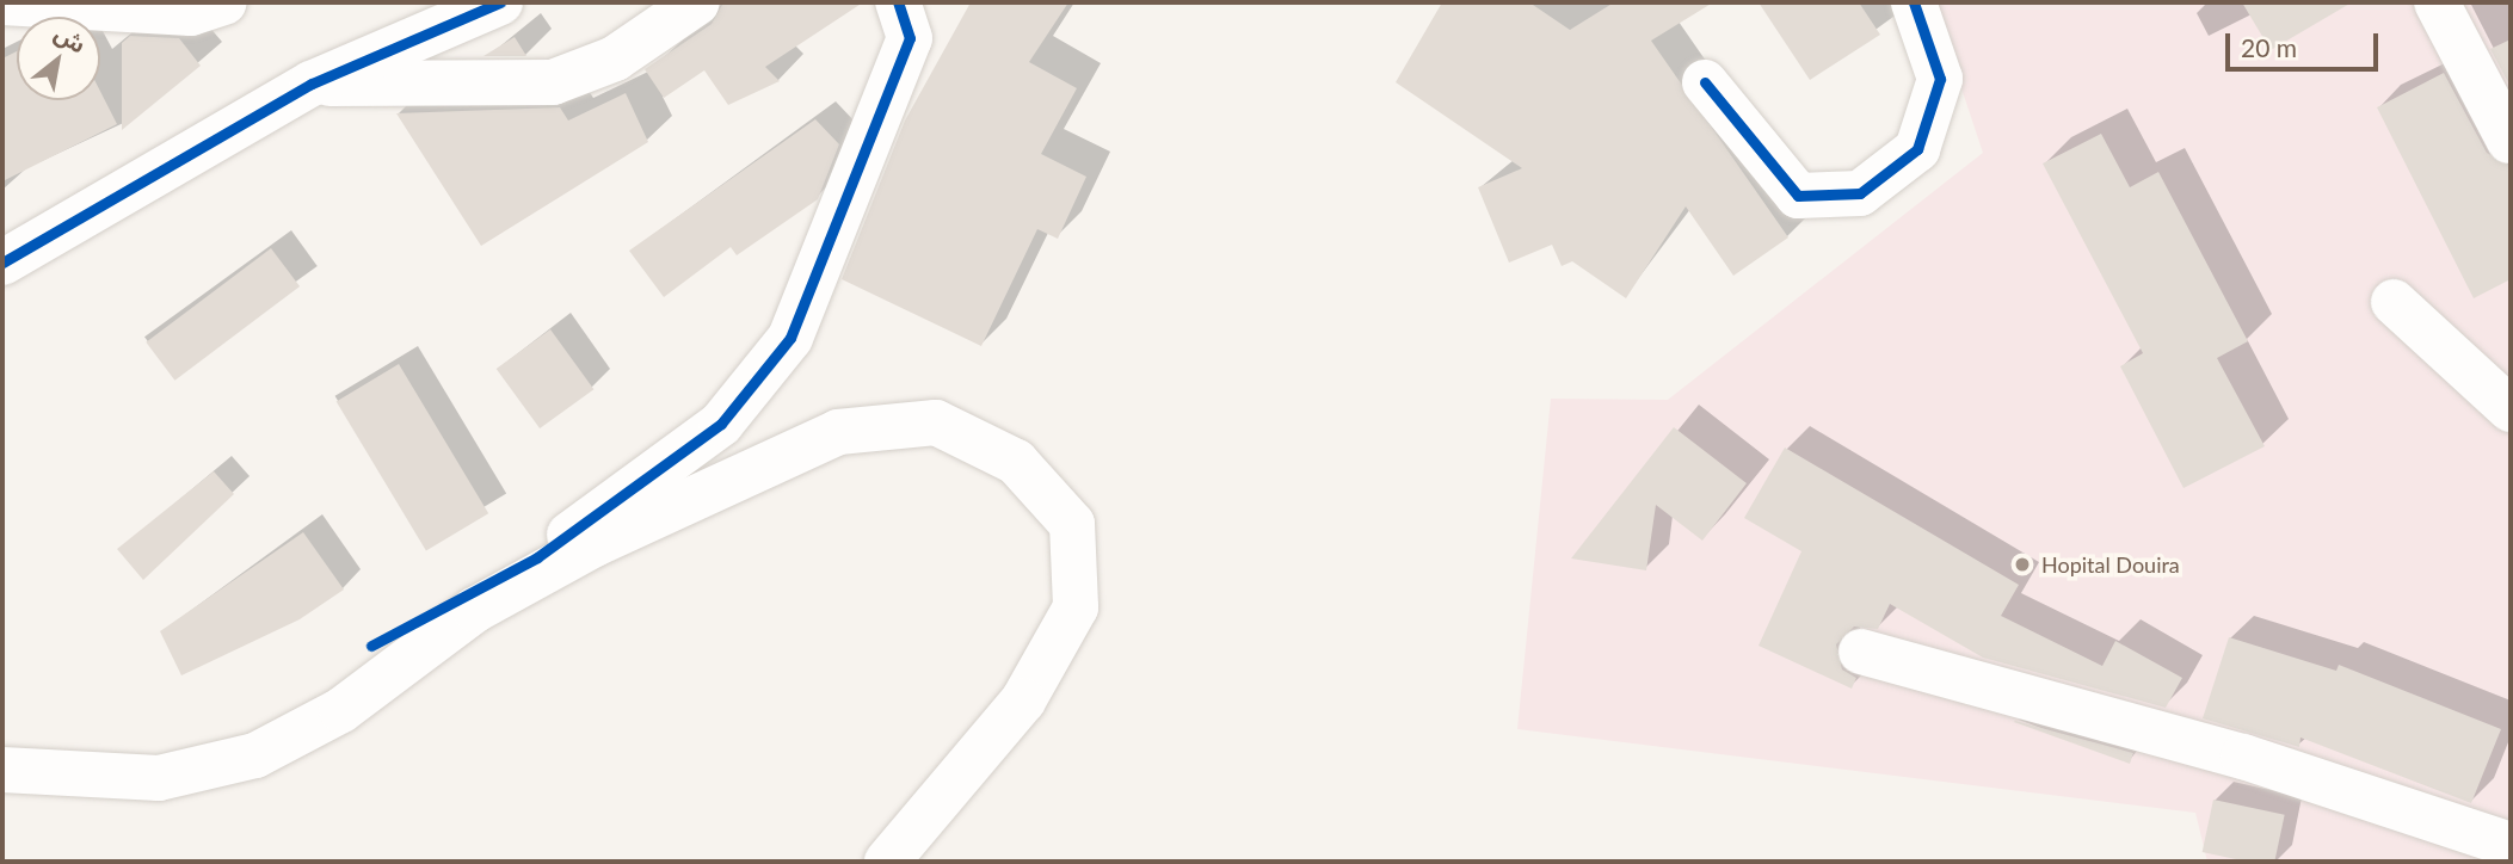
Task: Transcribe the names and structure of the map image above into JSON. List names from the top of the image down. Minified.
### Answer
{"places":["Hopital Douira"],"scale_bar":"20 m","north":"top right"}
